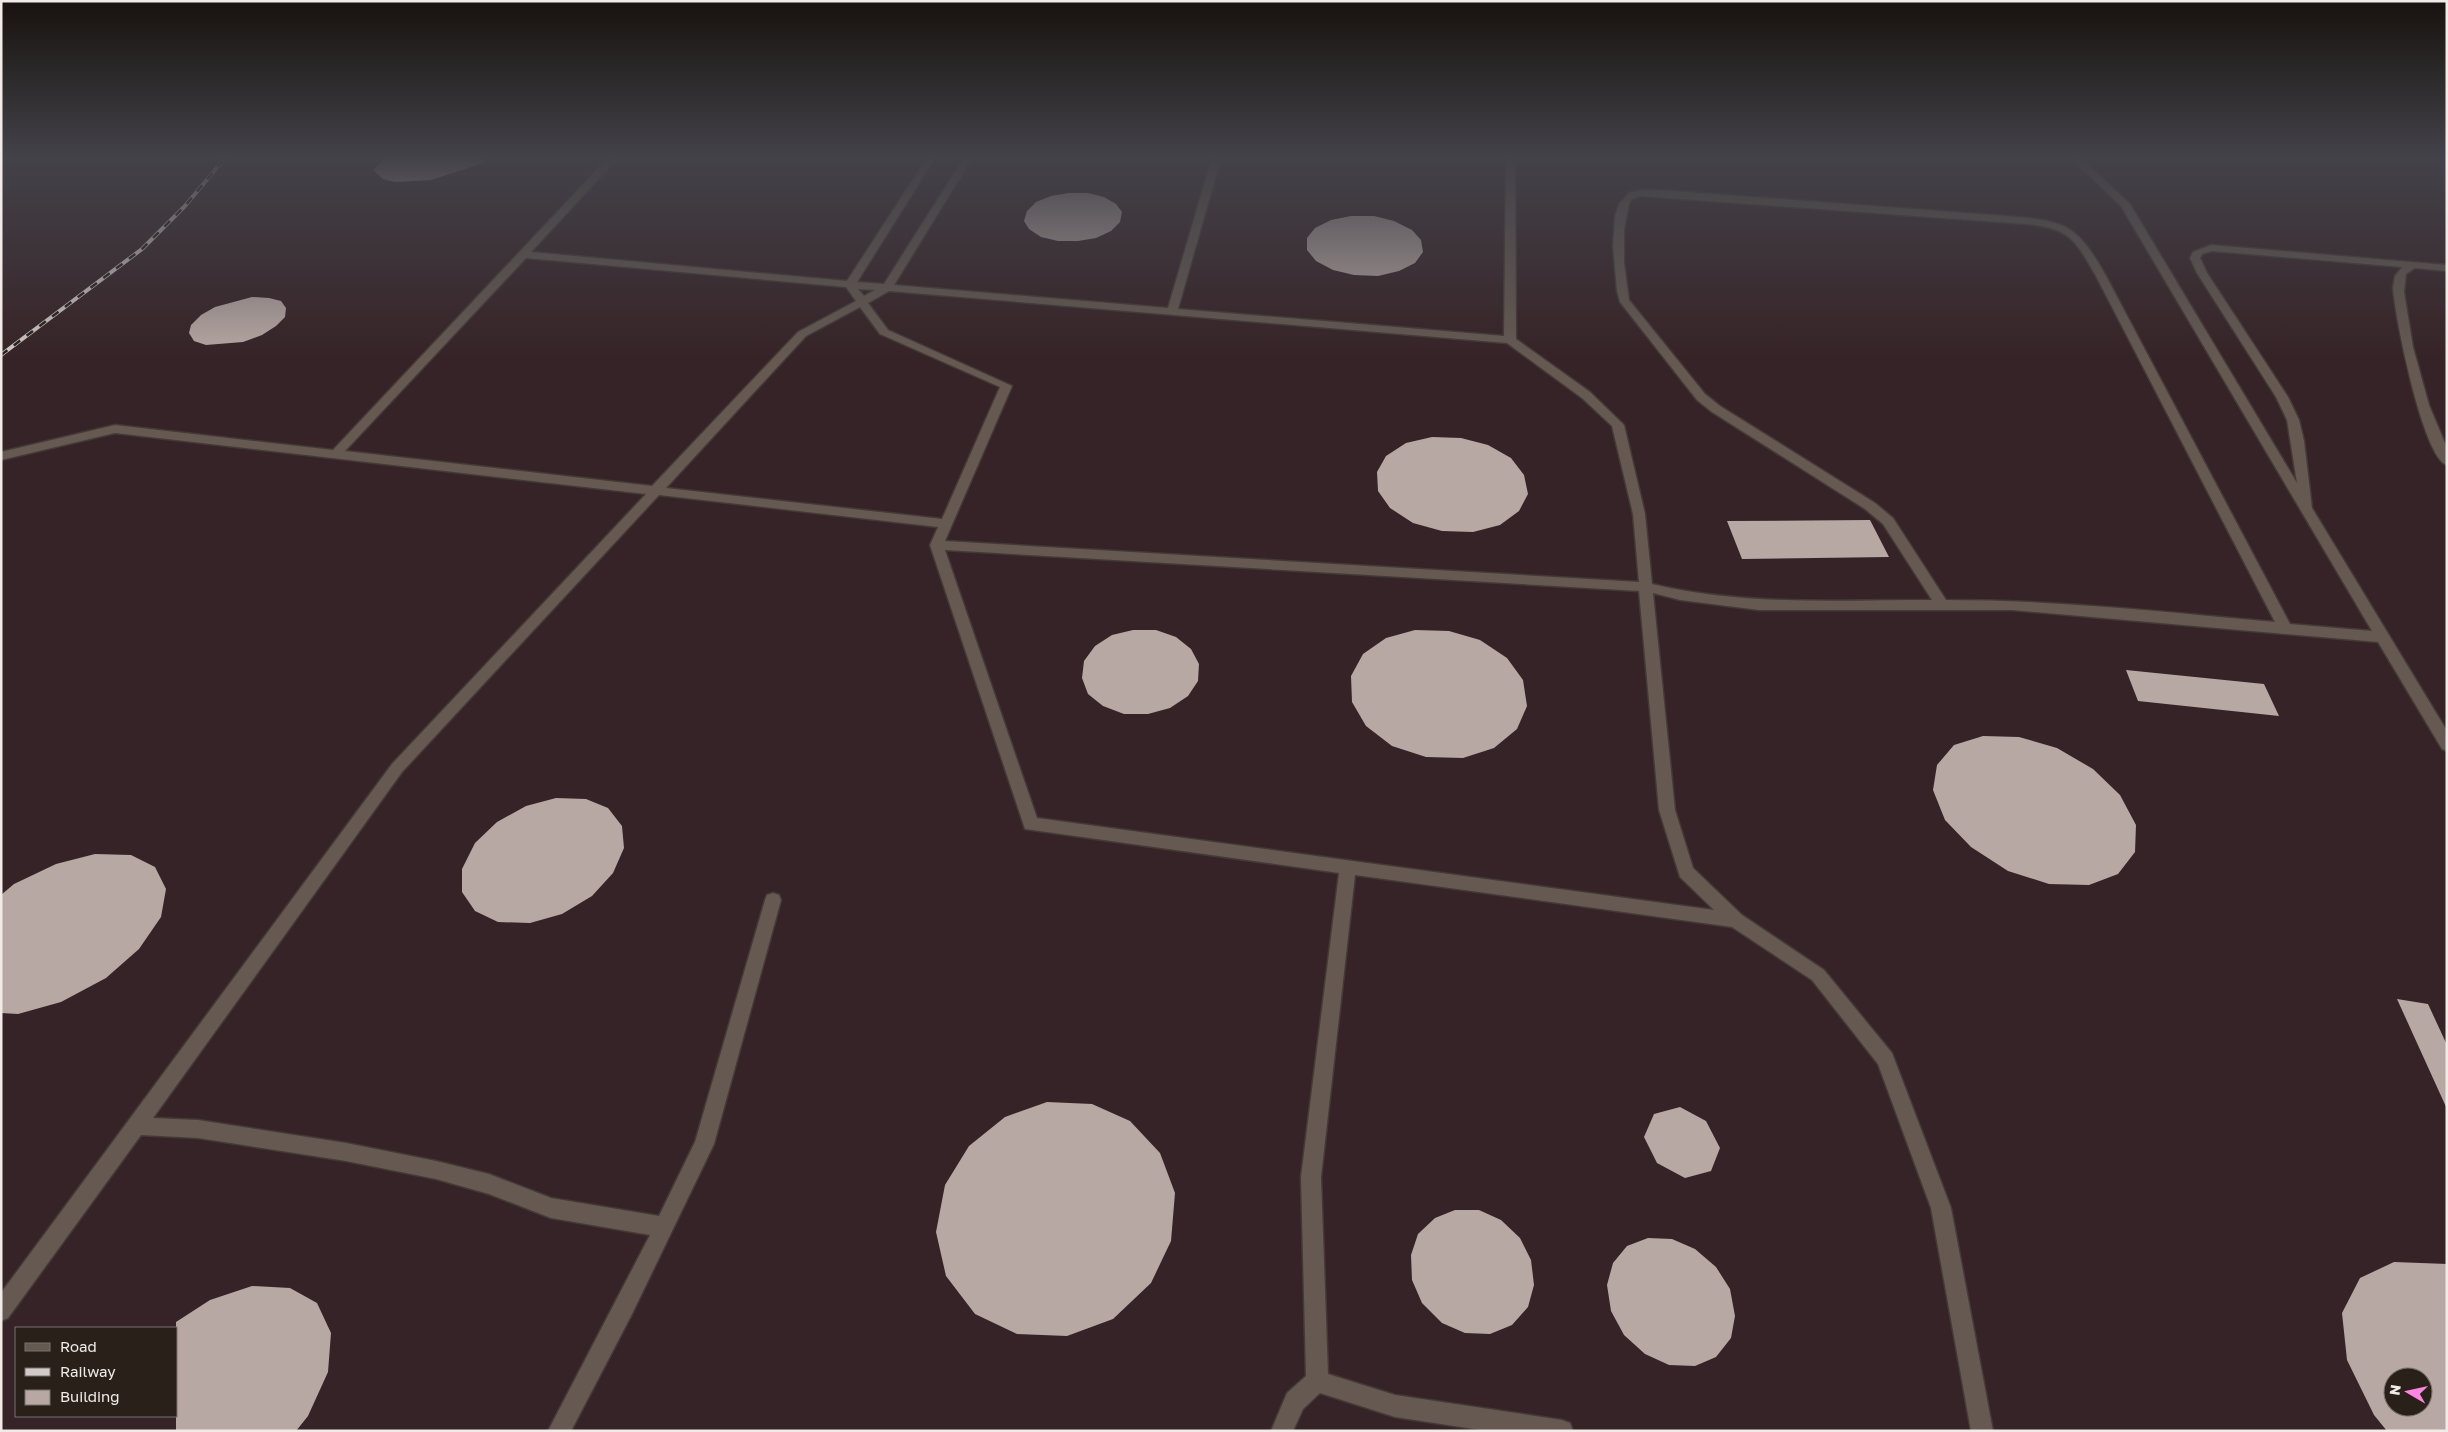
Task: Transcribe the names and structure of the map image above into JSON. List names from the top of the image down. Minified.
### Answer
{"legend":["Road","Railway","Building"],"north":"left"}
